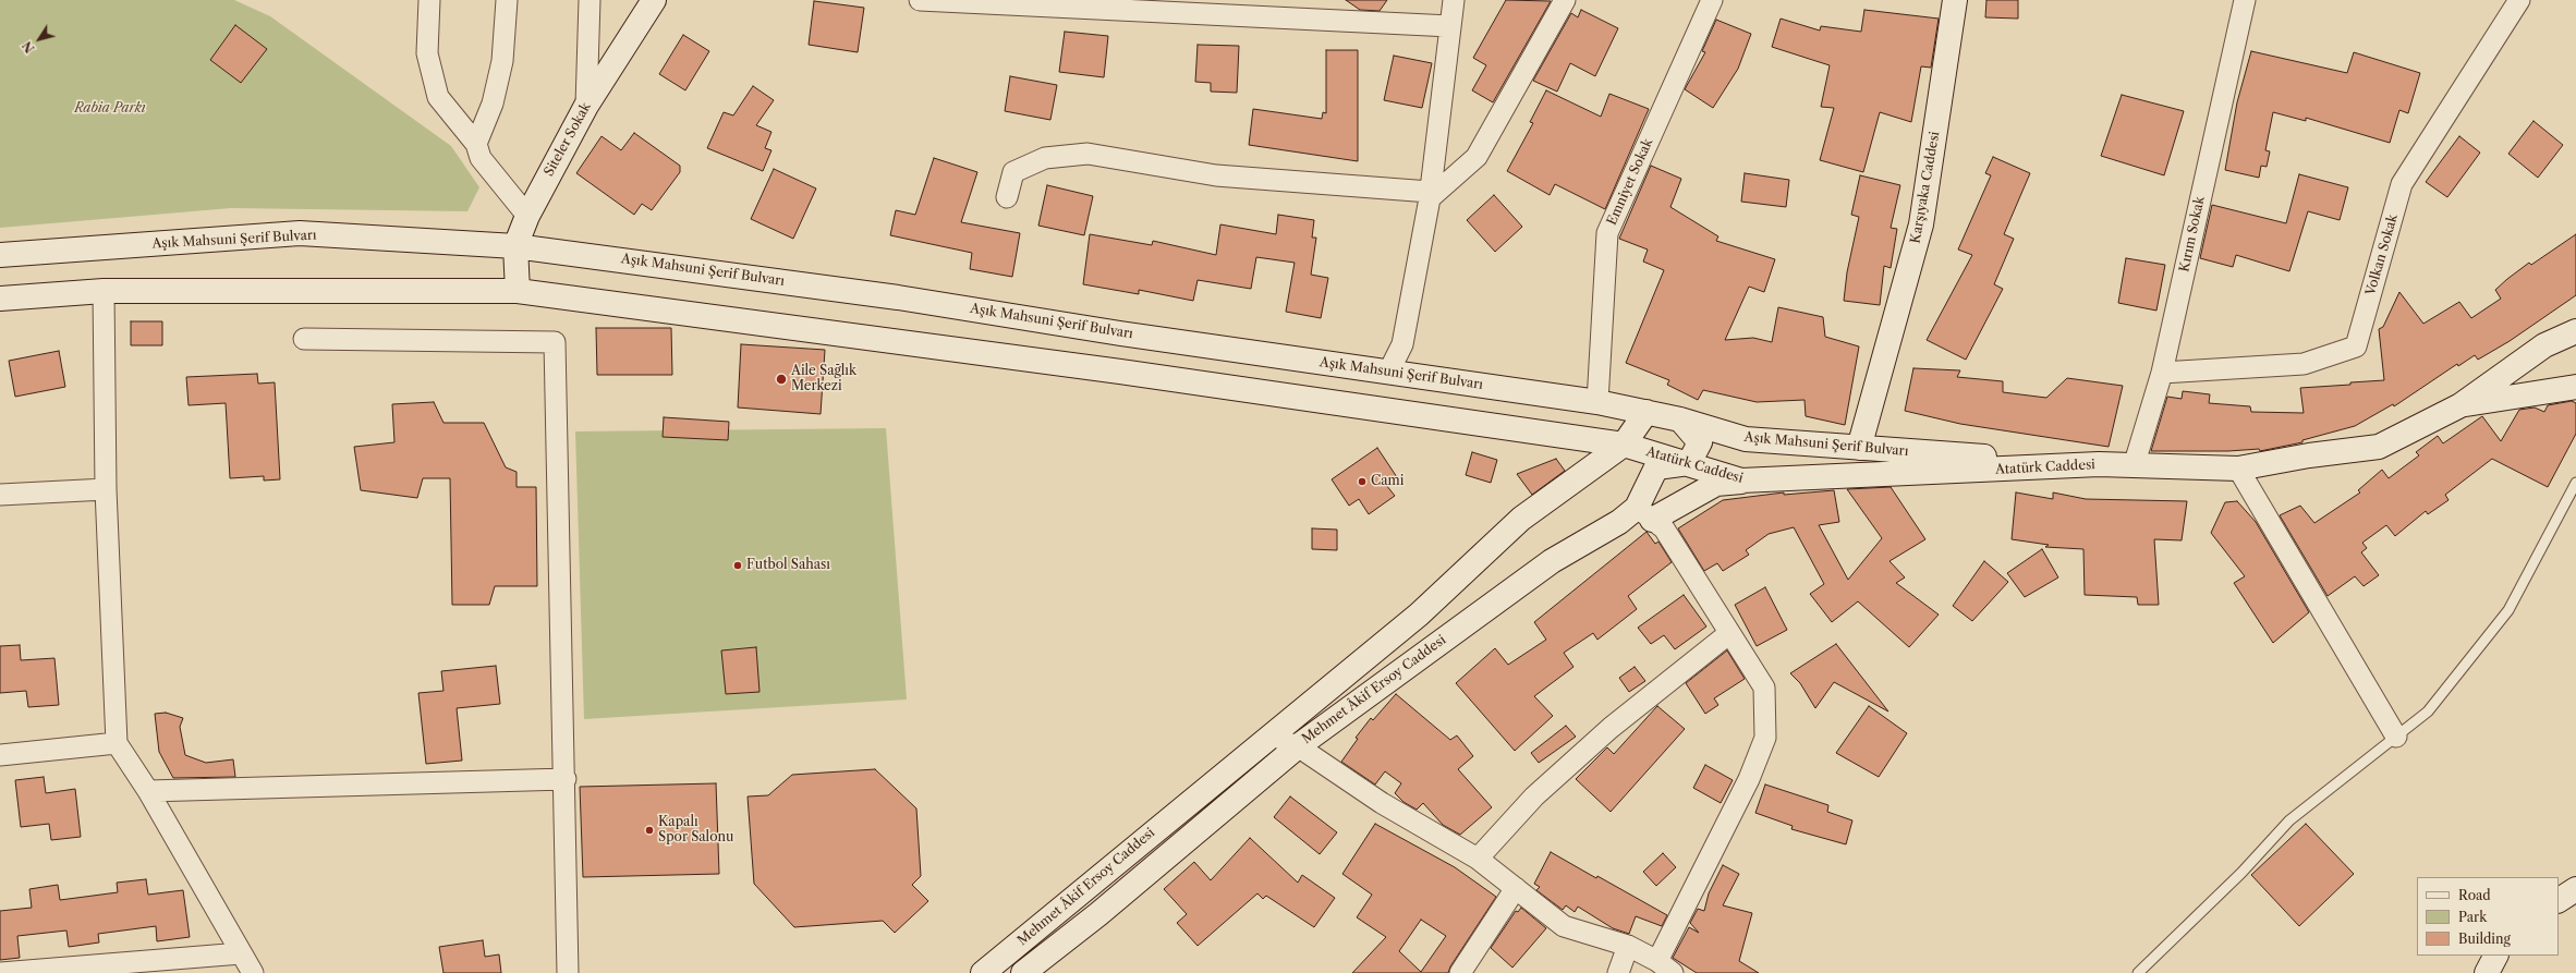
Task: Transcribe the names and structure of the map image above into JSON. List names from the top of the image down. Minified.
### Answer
{"streets":{"main road":["Siteler Sokak","Karşıyaka Caddesi","Aşık Mahsuni Şerif Bulvarı","Atatürk Caddesi","Mehmet Âkif Ersoy Caddesi"],"street":["Emniyet Sokak","Kırım Sokak","Volkan Sokak"]},"crossings":[["Siteler Sokak","Aşık Mahsuni Şerif Bulvarı"],["Emniyet Sokak","Aşık Mahsuni Şerif Bulvarı"],["Karşıyaka Caddesi","Aşık Mahsuni Şerif Bulvarı"],["Kırım Sokak","Volkan Sokak"],["Kırım Sokak","Atatürk Caddesi"],["Aşık Mahsuni Şerif Bulvarı","Atatürk Caddesi"],["Aşık Mahsuni Şerif Bulvarı","Mehmet Âkif Ersoy Caddesi"],["Atatürk Caddesi","Mehmet Âkif Ersoy Caddesi"]],"parks":["Rabia Parkı"],"places":["Aile Sağlık Merkezi","Cami","Futbol Sahası","Kapalı Spor Salonu"],"legend":["Road","Park","Building"],"north":"bottom left"}
